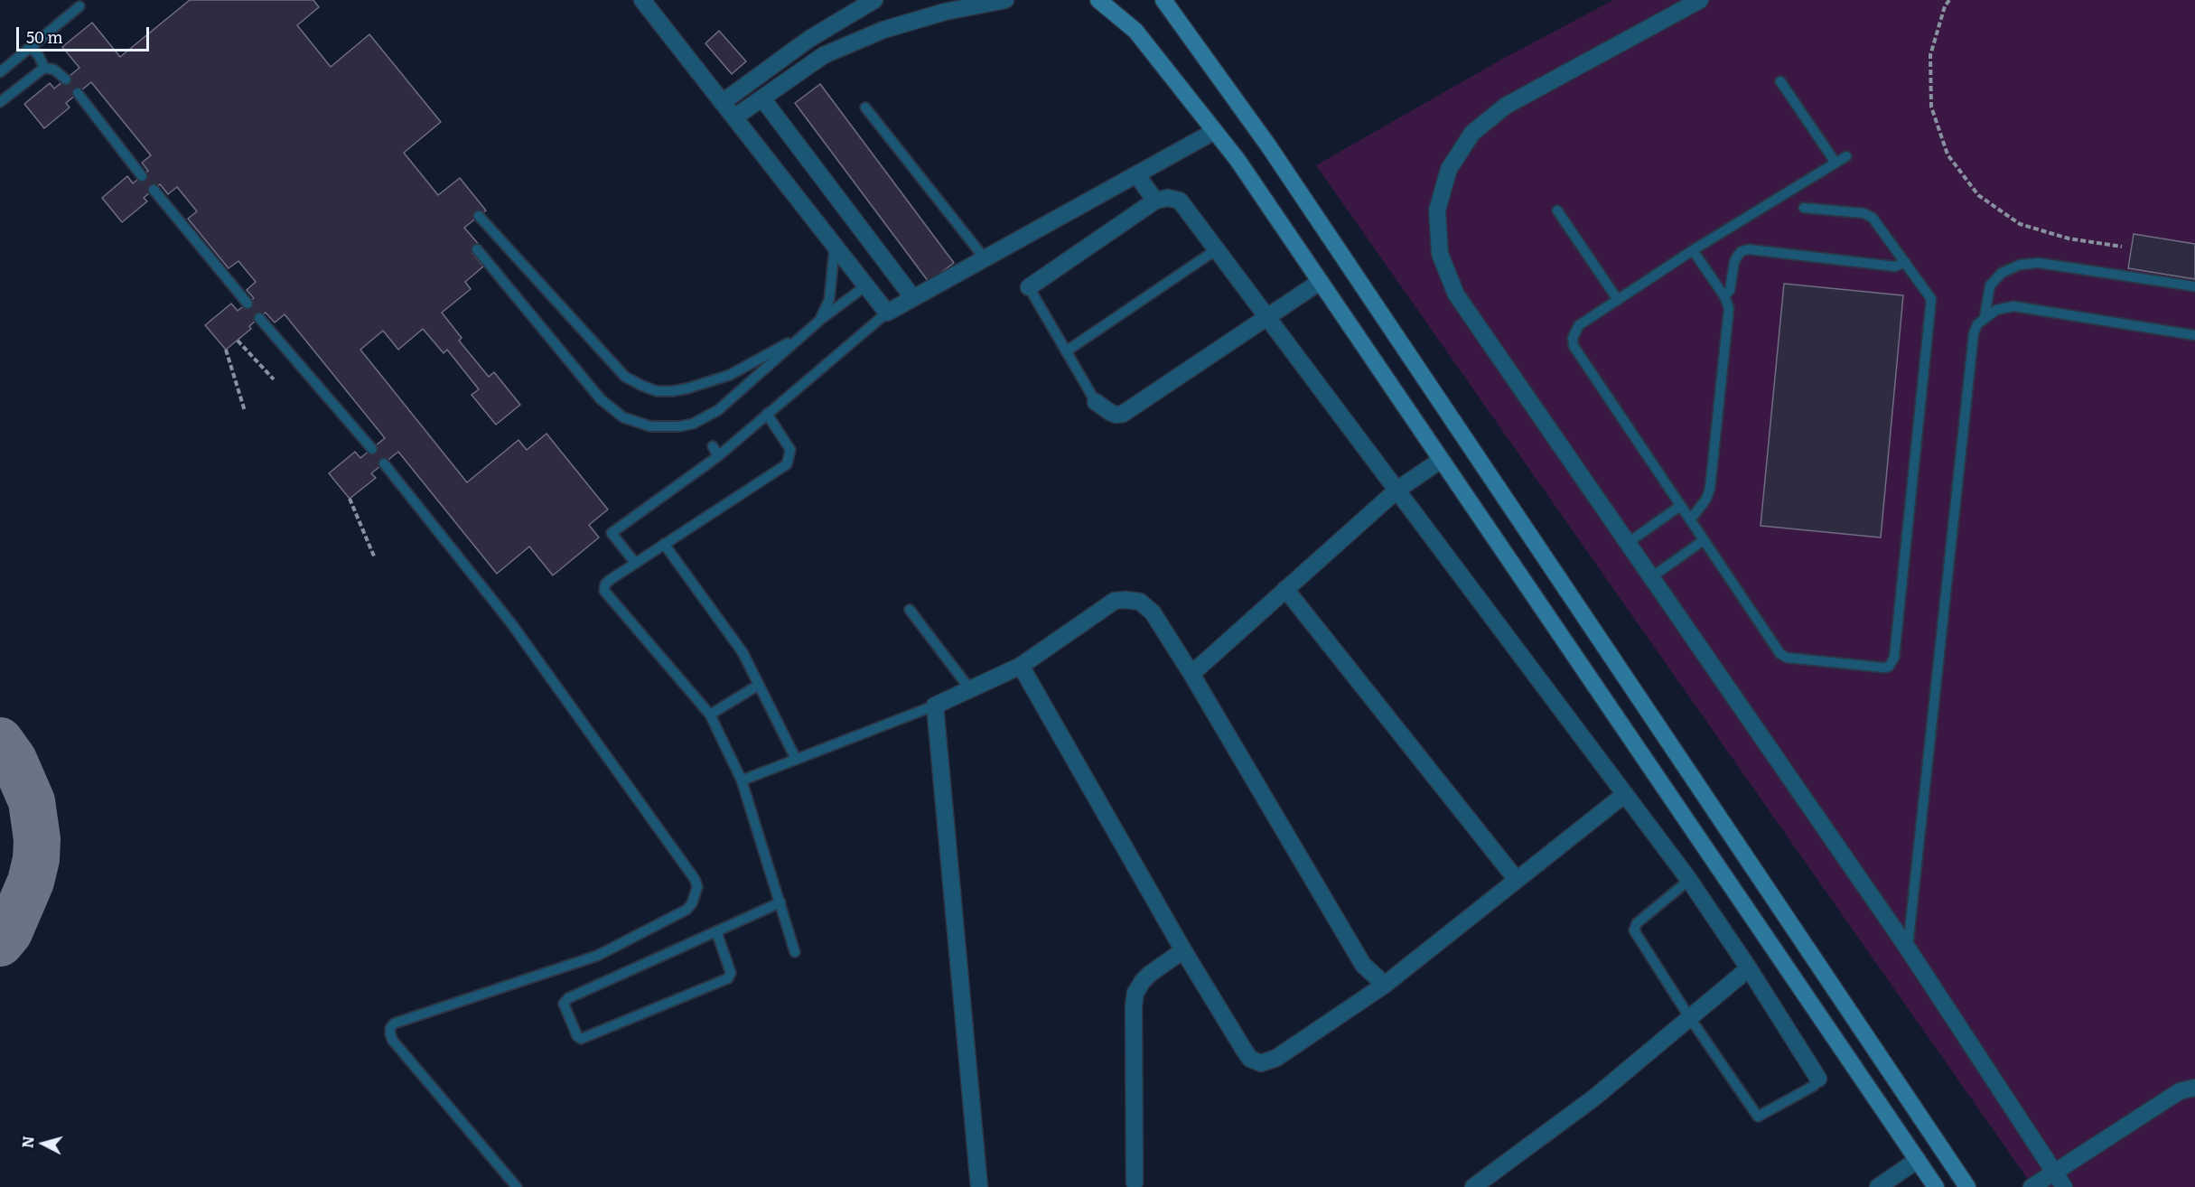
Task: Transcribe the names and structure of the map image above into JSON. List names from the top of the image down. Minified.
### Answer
{"scale_bar":"50 m","north":"left"}
